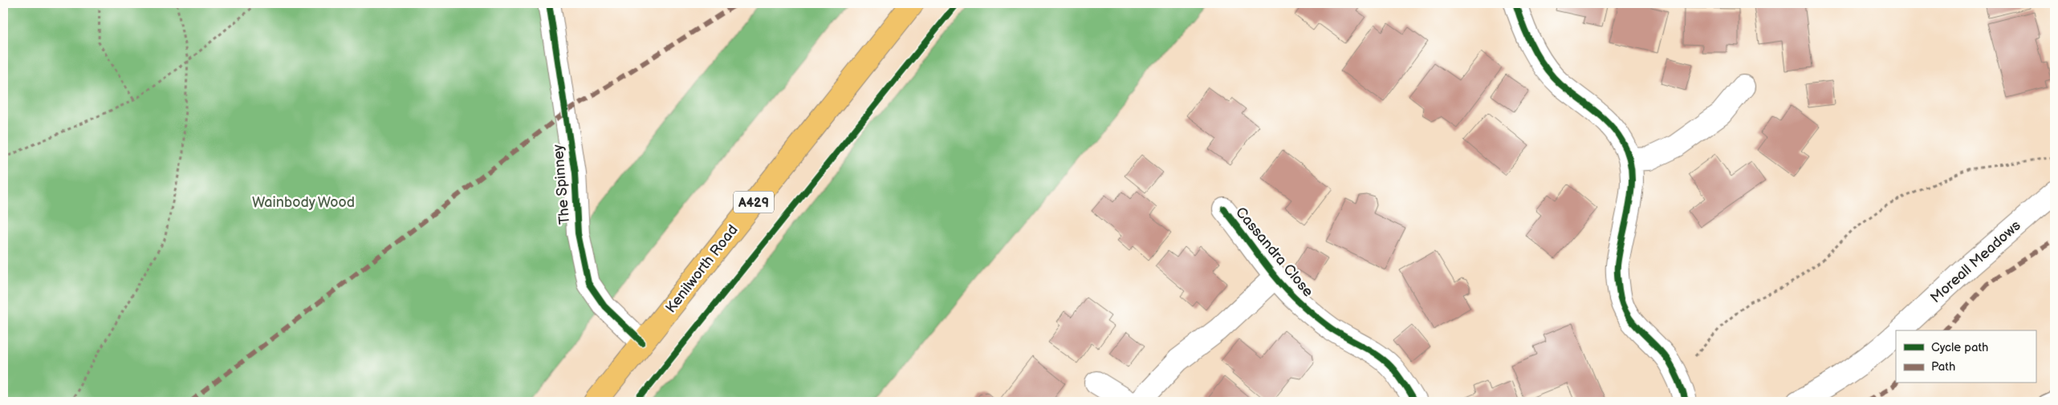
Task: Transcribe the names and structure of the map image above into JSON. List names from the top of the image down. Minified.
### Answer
{"streets":{"main road":["A429","Kenilworth Road"],"street":["The Spinney","Cassandra Close","Moreall Meadows"]},"crossings":[["The Spinney","Kenilworth Road"]],"parks":["Wainbody Wood"],"legend":["Cycle path","Path"]}
